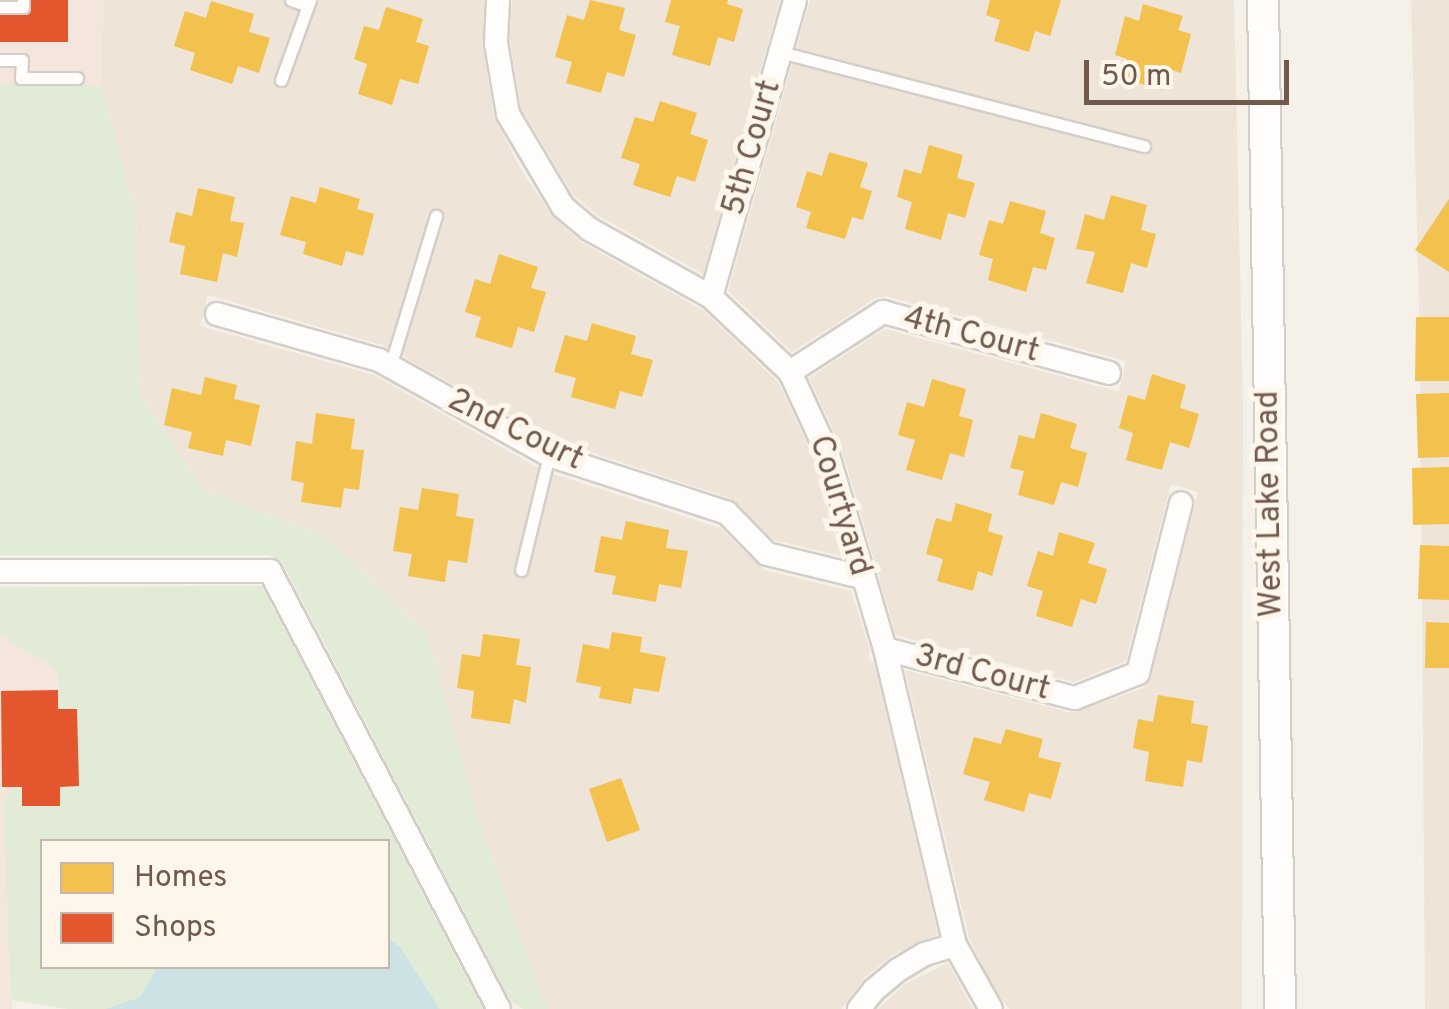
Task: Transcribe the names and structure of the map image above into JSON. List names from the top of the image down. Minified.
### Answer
{"streets":{"street":["5th Court","4th Court","2nd Court","West Lake Road","Courtyard","3rd Court"]},"crossings":[["5th Court","Courtyard"],["4th Court","Courtyard"],["2nd Court","Courtyard"],["Courtyard","3rd Court"]],"legend":["Homes","Shops"],"scale_bar":"50 m"}
